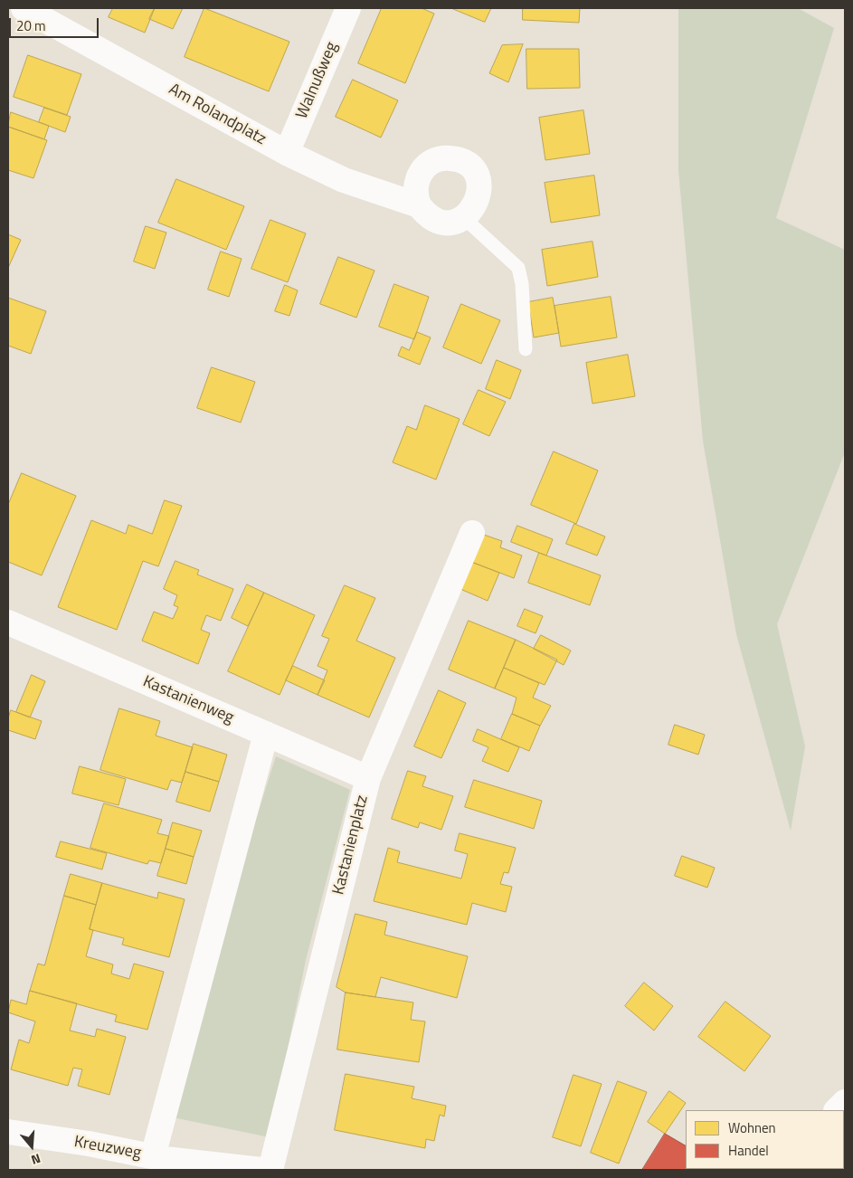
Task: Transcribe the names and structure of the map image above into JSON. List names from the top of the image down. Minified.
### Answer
{"streets":{"street":["Walnußweg","Am Rolandplatz","Kastanienweg","Kastanienplatz","Kreuzweg"]},"crossings":[["Walnußweg","Am Rolandplatz"],["Kastanienweg","Kastanienplatz"]],"legend":["Wohnen","Handel"],"scale_bar":"20 m","north":"bottom"}
